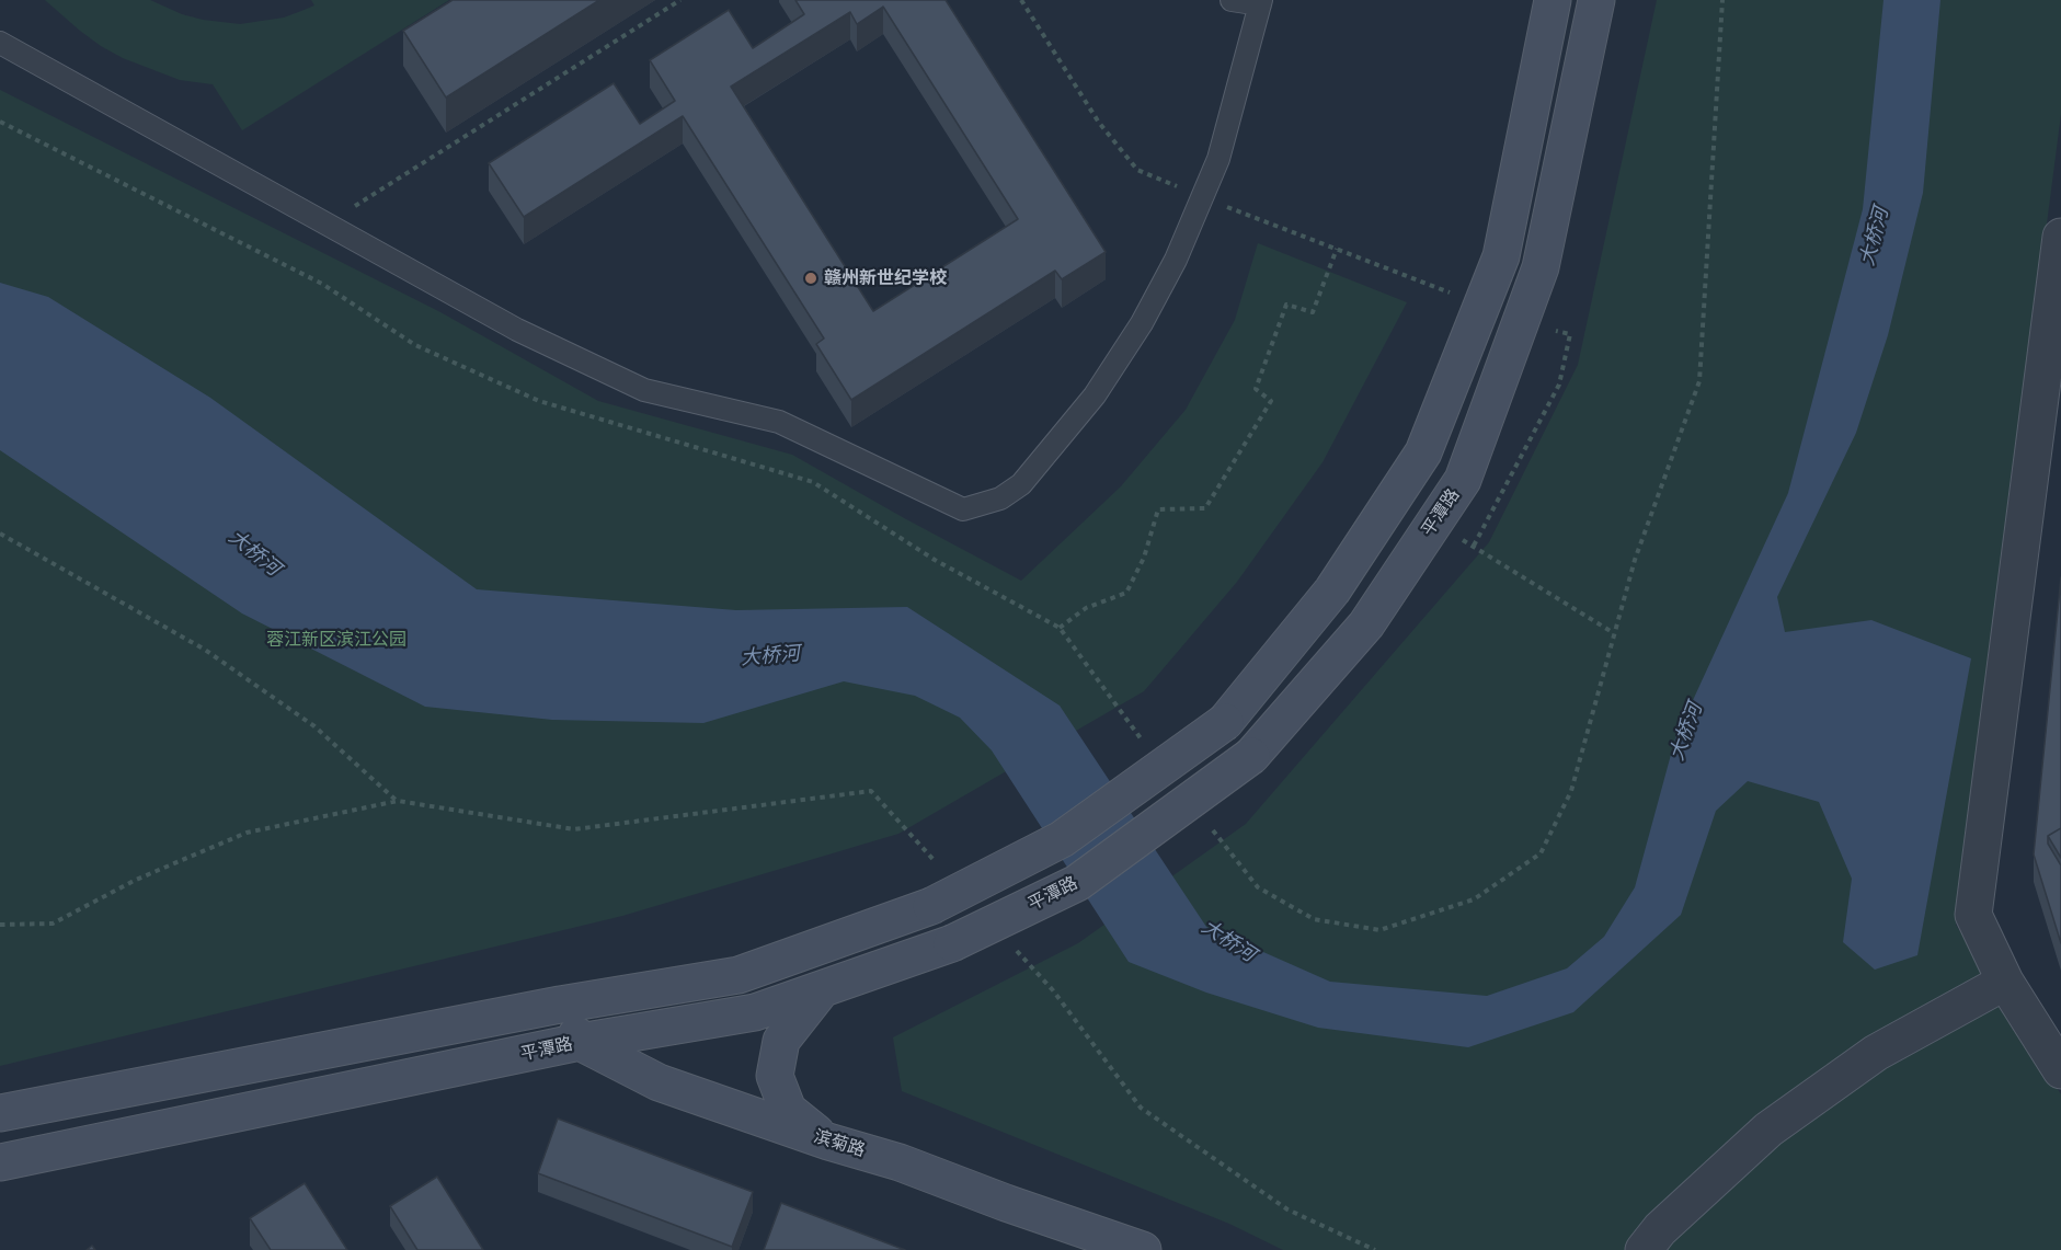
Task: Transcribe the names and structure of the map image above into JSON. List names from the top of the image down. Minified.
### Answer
{"streets":{"street":["平潭路","滨菊路"]},"crossings":[["平潭路","滨菊路"]],"water":["大桥河"],"parks":["蓉江新区滨江公园"],"places":["赣州新世纪学校"]}
